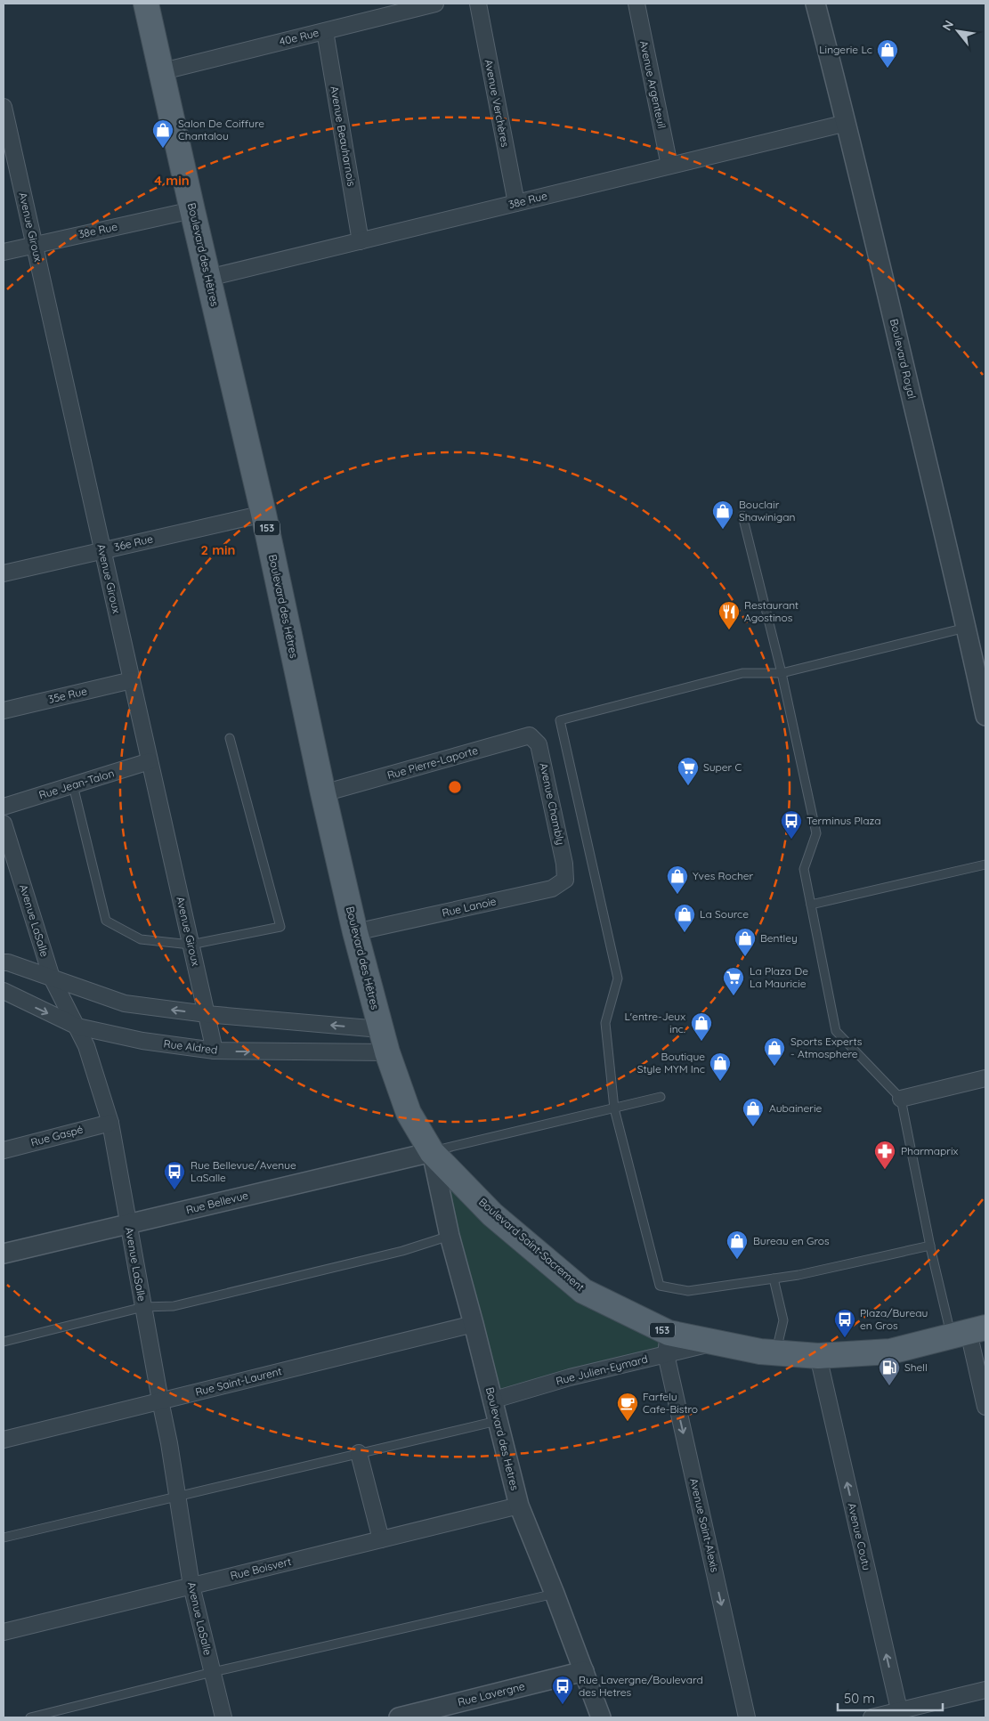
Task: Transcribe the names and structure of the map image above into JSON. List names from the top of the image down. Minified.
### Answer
{"streets":{"main road":["Boulevard des Hêtres","153","Boulevard Saint-Sacrement"],"street":["40e Rue","Avenue Argenteuil","Avenue Verchères","Avenue Beauharnois","38e Rue","Avenue Giroux","Boulevard Royal","36e Rue","35e Rue","Rue Pierre-Laporte","Rue Jean-Talon","Avenue Chambly","Rue Lanoie","Avenue LaSalle","Rue Aldred","Rue Gaspé","Rue Bellevue","Rue Julien-Eymard","Rue Saint-Laurent","Boulevard des Hetres","Avenue Saint-Alexis","Avenue Coutu","Rue Boisvert","Rue Lavergne"]},"crossings":[["40e Rue","Avenue Beauharnois"],["40e Rue","Boulevard des Hêtres"],["Avenue Argenteuil","38e Rue"],["Avenue Verchères","38e Rue"],["Avenue Beauharnois","38e Rue"],["38e Rue","Avenue Giroux"],["38e Rue","Boulevard des Hêtres"],["38e Rue","Boulevard Royal"],["Avenue Giroux","36e Rue"],["Avenue Giroux","35e Rue"],["Avenue Giroux","Rue Jean-Talon"],["Avenue Giroux","Rue Aldred"],["Boulevard des Hêtres","36e Rue"],["Boulevard des Hêtres","Rue Pierre-Laporte"],["Boulevard des Hêtres","Rue Lanoie"],["Boulevard des Hêtres","Rue Aldred"],["Boulevard des Hêtres","Boulevard Saint-Sacrement"],["Rue Pierre-Laporte","Avenue Chambly"],["Avenue Chambly","Rue Lanoie"],["Avenue LaSalle","Rue Aldred"],["Avenue LaSalle","Rue Gaspé"],["Avenue LaSalle","Rue Bellevue"],["Avenue LaSalle","Rue Saint-Laurent"],["Avenue LaSalle","Rue Boisvert"],["Rue Aldred","Boulevard Saint-Sacrement"],["Rue Bellevue","Boulevard Saint-Sacrement"],["Rue Bellevue","Boulevard des Hetres"],["Boulevard Saint-Sacrement","Rue Julien-Eymard"],["Boulevard Saint-Sacrement","Boulevard des Hetres"],["Boulevard Saint-Sacrement","Avenue Saint-Alexis"],["Boulevard Saint-Sacrement","Avenue Coutu"],["Rue Julien-Eymard","Boulevard des Hetres"],["Rue Julien-Eymard","Avenue Saint-Alexis"],["Rue Saint-Laurent","Boulevard des Hetres"],["Boulevard des Hetres","Rue Boisvert"],["Boulevard des Hetres","Rue Lavergne"]],"one_way":["Avenue Saint-Alexis","Avenue Coutu"],"places":{"shop":["Lingerie Lc","Salon De Coiffure Chantalou","Bouclair Shawinigan","Yves Rocher","La Source","Bentley","L'entre-Jeux inc.","Sports Experts - Atmosphere","Boutique Style MYM Inc","Aubainerie","Bureau en Gros"],"restaurant":["Restaurant Agostinos"],"supermarket":["Super C","La Plaza De La Mauricie"],"bus stop":["Terminus Plaza","Rue Bellevue/Avenue LaSalle","Plaza/Bureau en Gros","Rue Lavergne/Boulevard des Hetres"],"pharmacy":["Pharmaprix"],"fuel station":["Shell"],"cafe":["Farfelu Cafe-Bistro"]},"scale_bar":"50 m","north":"top left","rings":["4 min","2 min"]}
